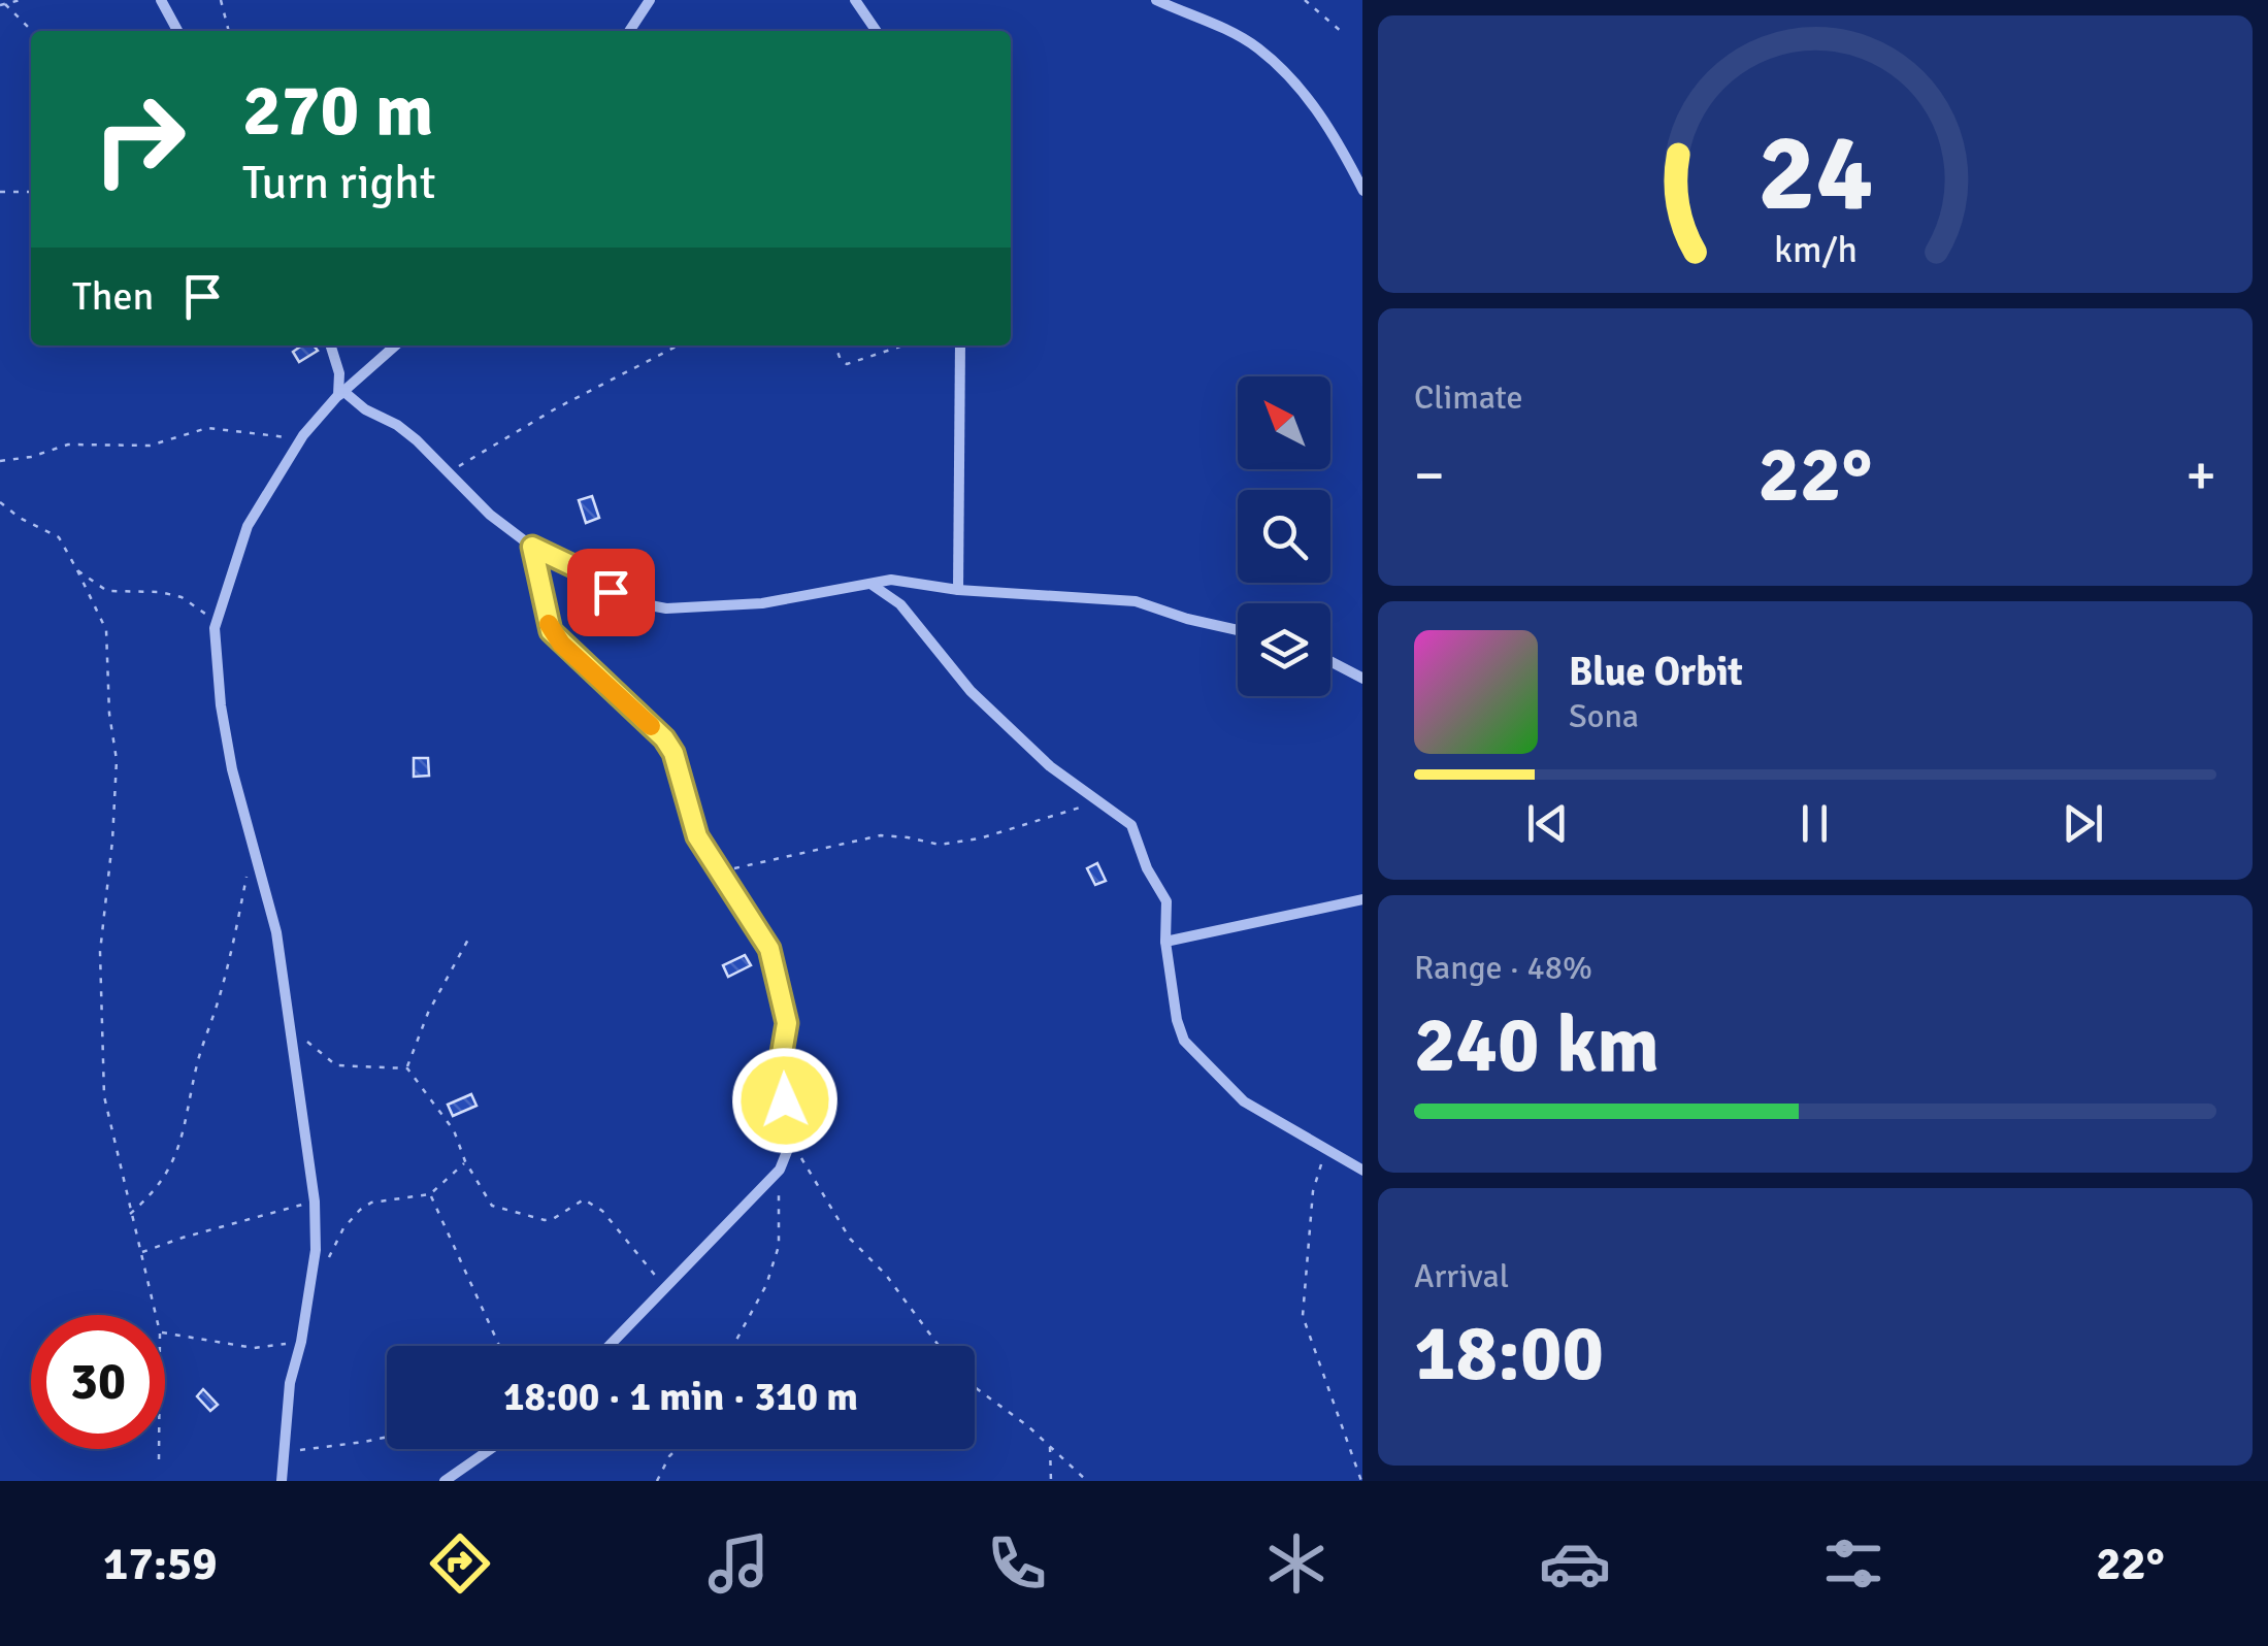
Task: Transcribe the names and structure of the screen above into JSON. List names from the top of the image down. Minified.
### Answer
{"north":"top left","page":{"turn":["270 m","Turn right"],"then":"Then","tile":["Climate",["Range · 48%","240 km"],["Arrival","18:00"]],"heat":["−","22°","+"],"song":["Blue Orbit","Sona"],"limit":"30","trip":"18:00 · 1 min · 310 m","tabs":["17:59","22°"],"gauge":["24","km/h"]}}
